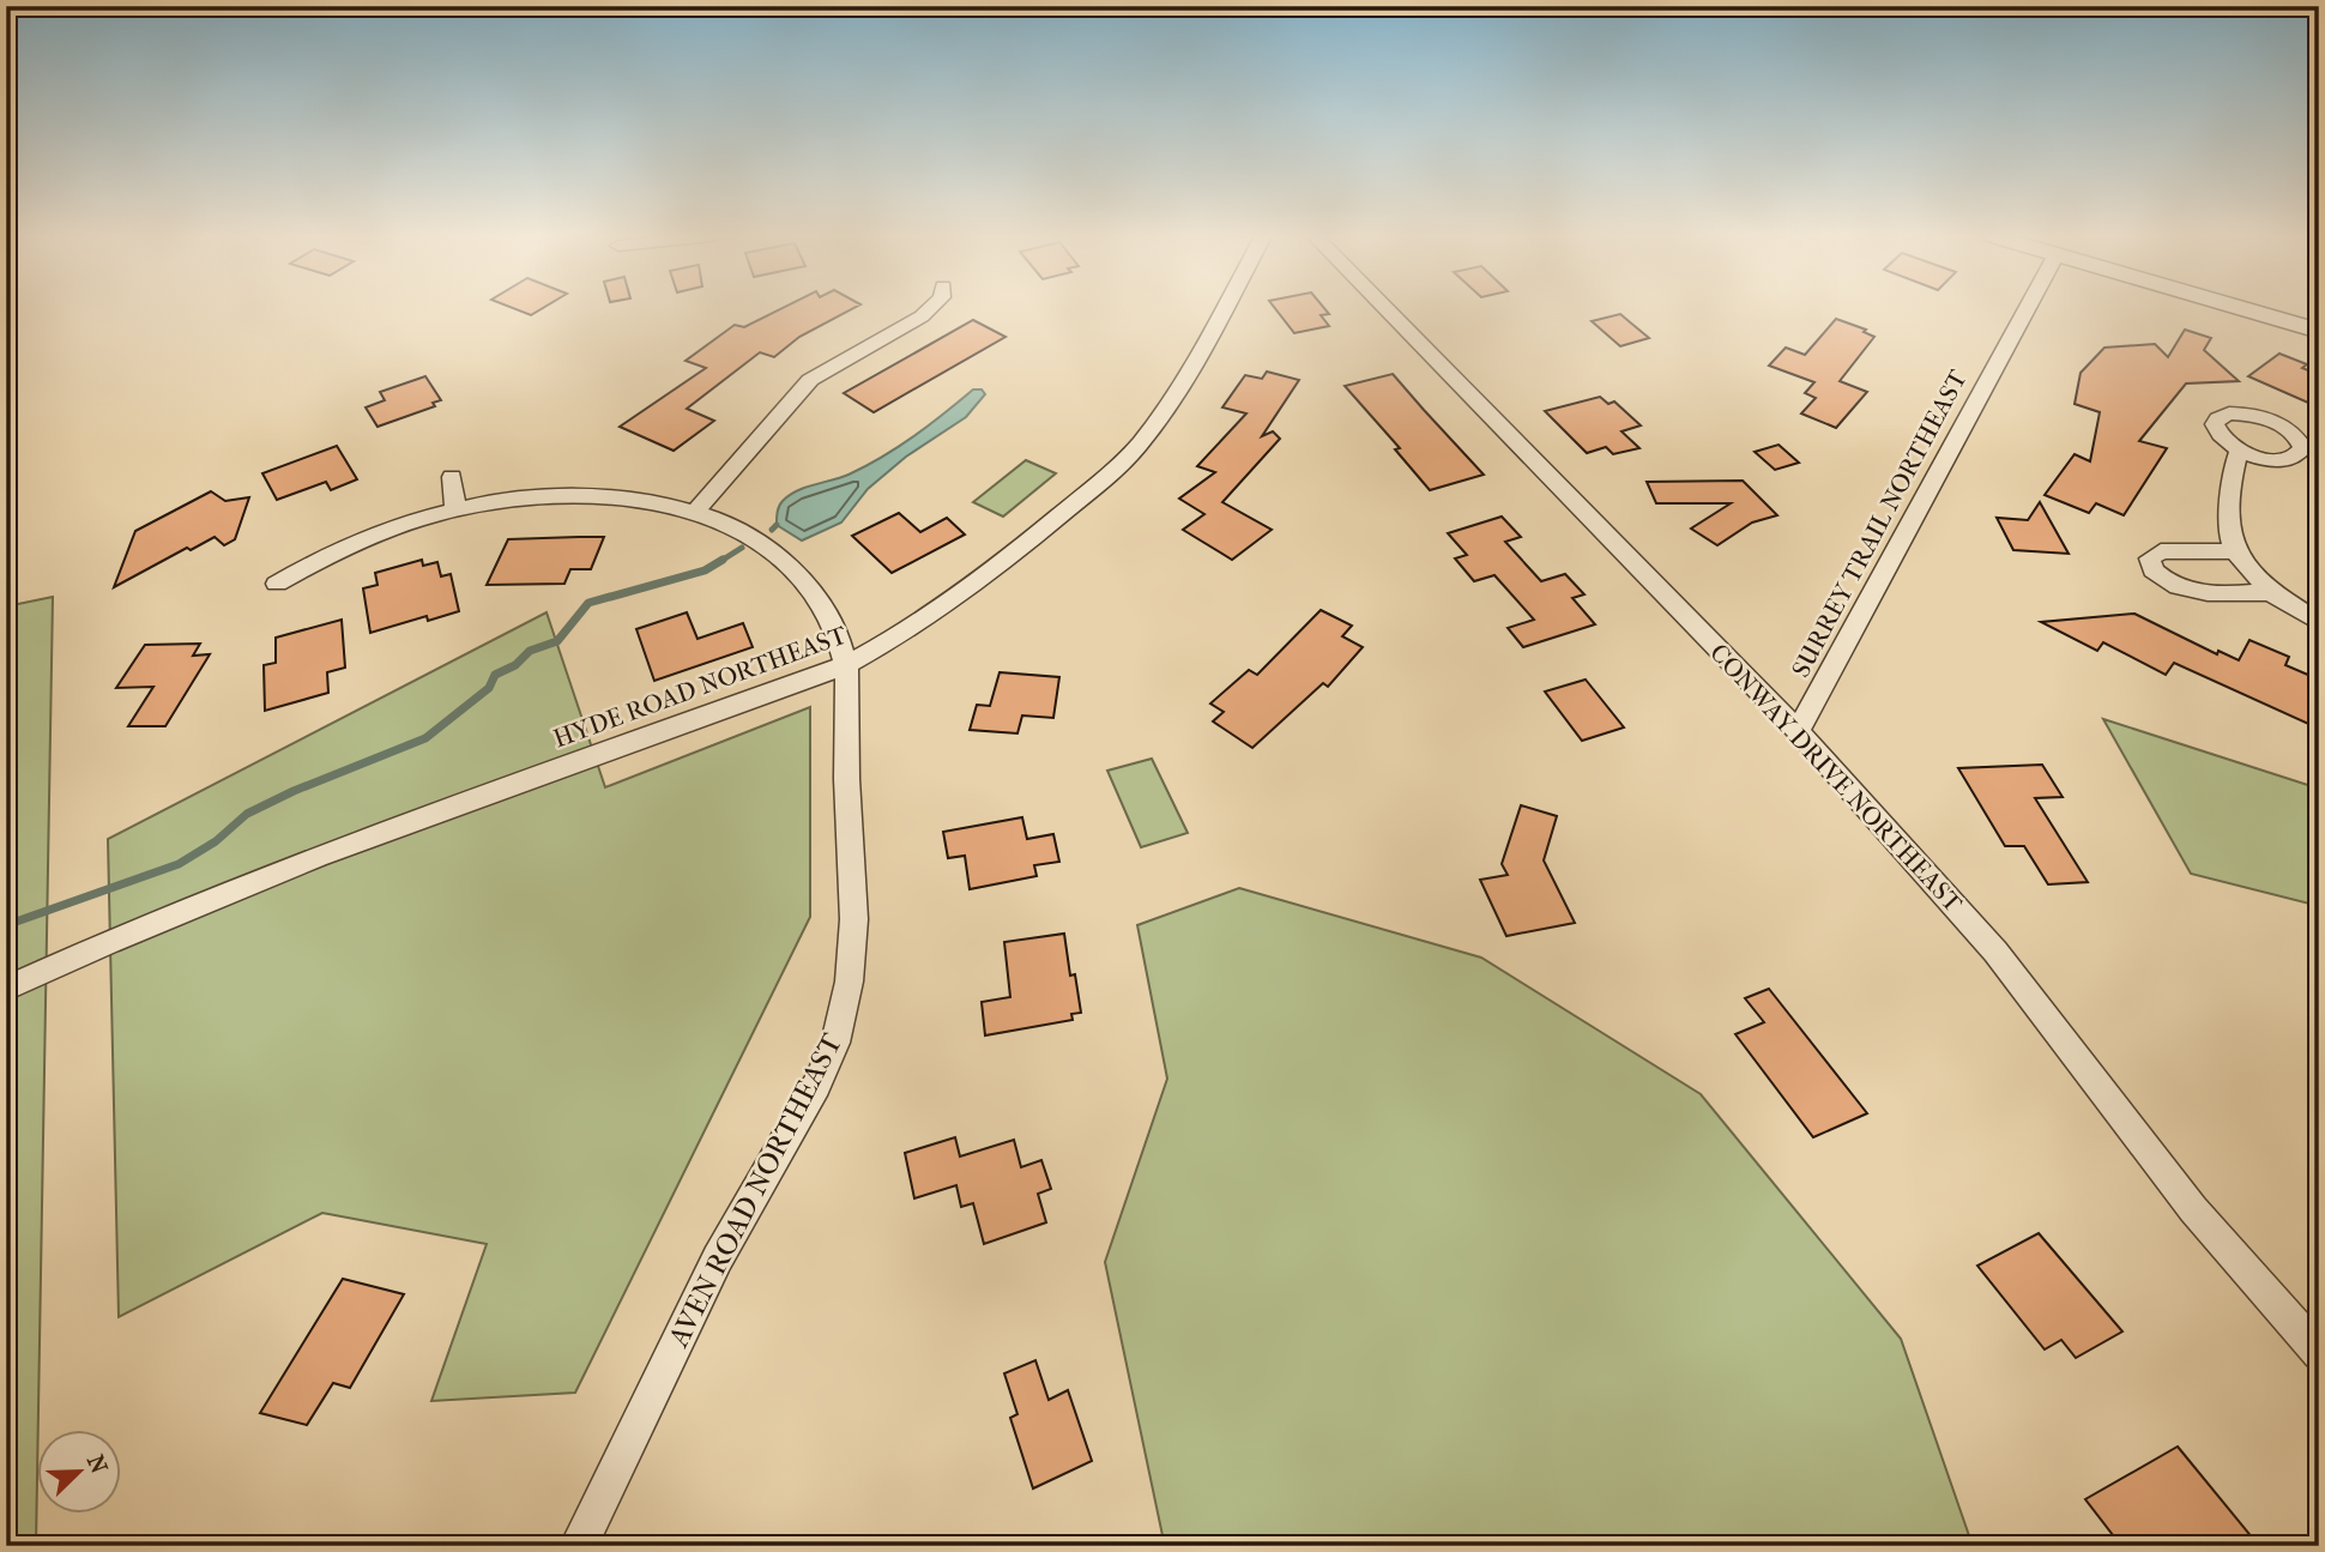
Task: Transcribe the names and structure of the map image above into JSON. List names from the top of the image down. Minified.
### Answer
{"streets":{"street":["SURREY TRAIL NORTHEAST","HYDE ROAD NORTHEAST","CONWAY DRIVE NORTHEAST","AVEN ROAD NORTHEAST"]},"crossings":[["SURREY TRAIL NORTHEAST","CONWAY DRIVE NORTHEAST"],["HYDE ROAD NORTHEAST","AVEN ROAD NORTHEAST"]],"north":"top right"}
